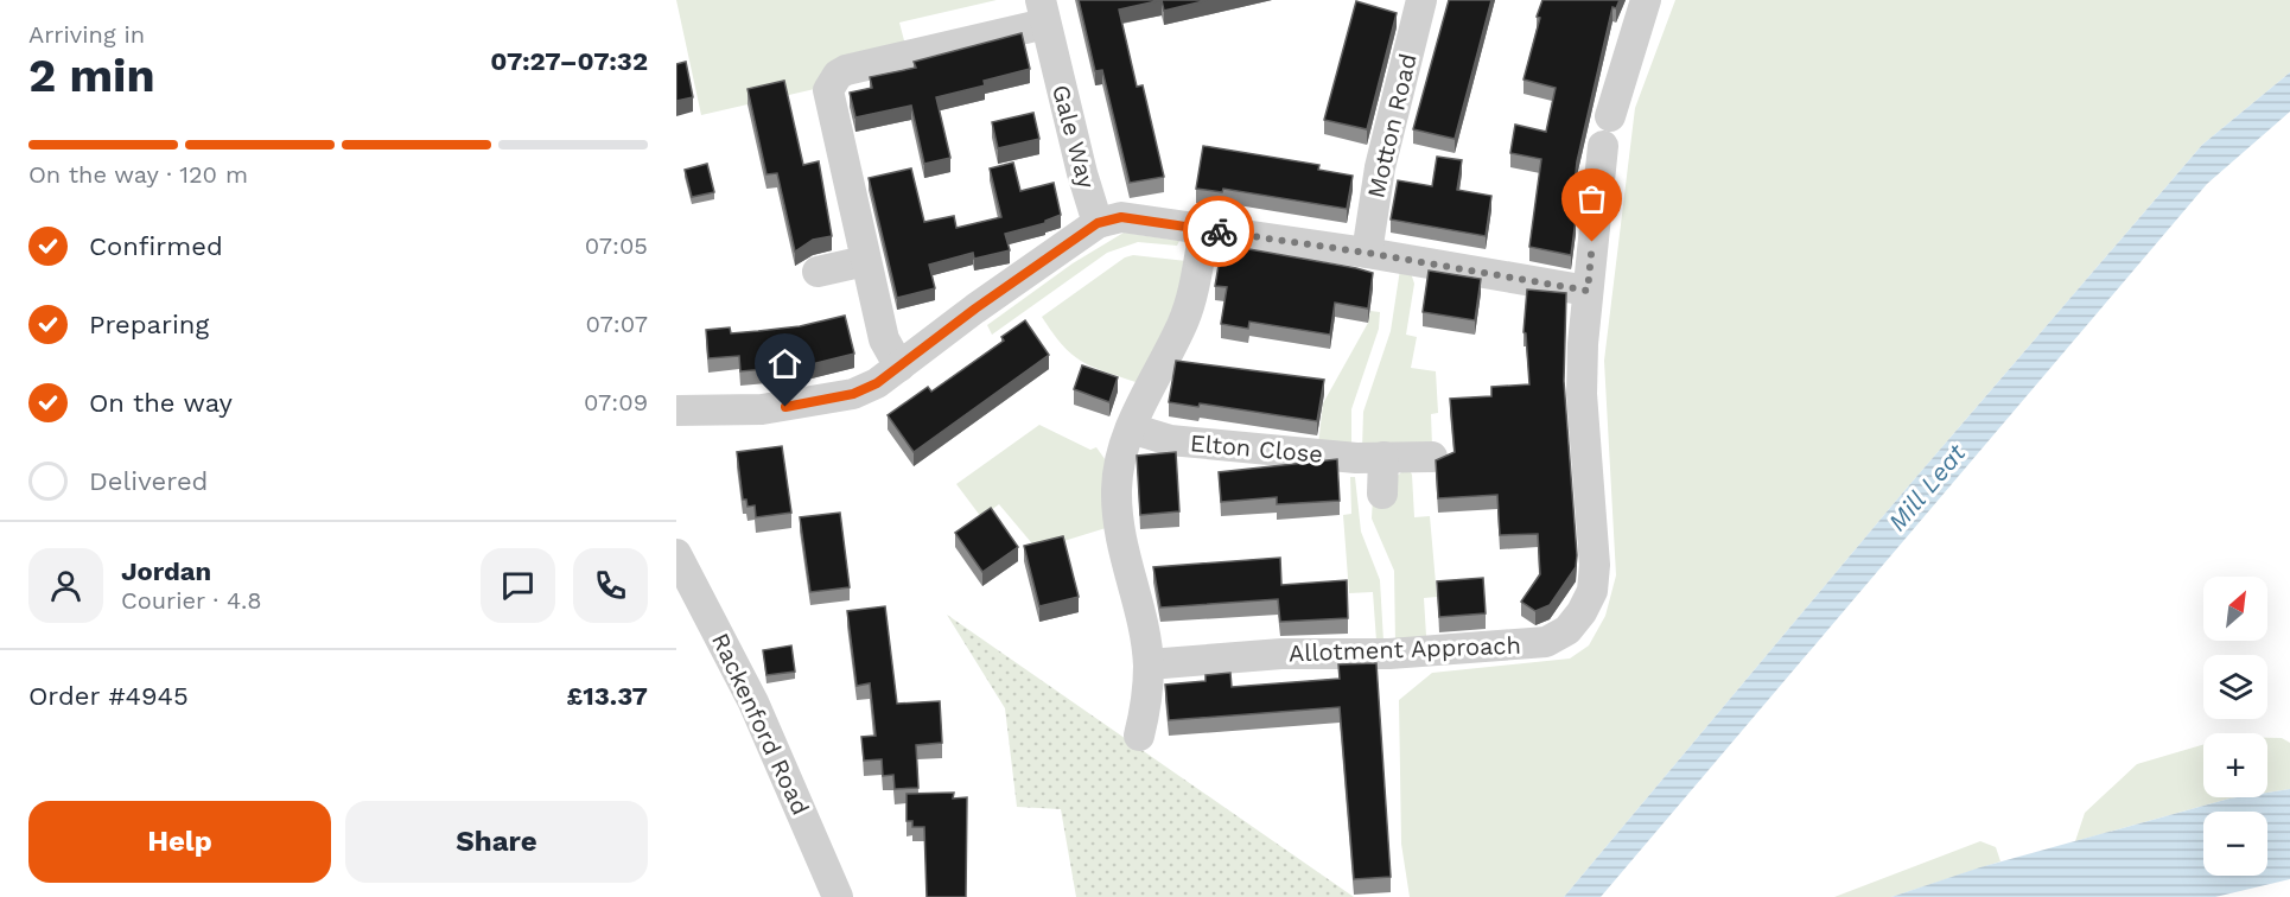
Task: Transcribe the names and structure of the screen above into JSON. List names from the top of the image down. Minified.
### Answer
{"streets":{"street":["Motton Road","Gale Way","Elton Close","Allotment Approach","Rackenford Road"]},"water":["Mill Leat"],"north":"top right","page":{"heading":["2 min","Arriving in","07:27–07:32"],"panel":["Jordan","Courier · 4.8","Order #4945","£13.37"],"bar":"On the way · 120 m","list":[["Confirmed","07:05"],["Preparing","07:07"],["On the way","07:09"],"Delivered"],"map_buttons":["+","−"],"buttons":["Help","Share"]}}
